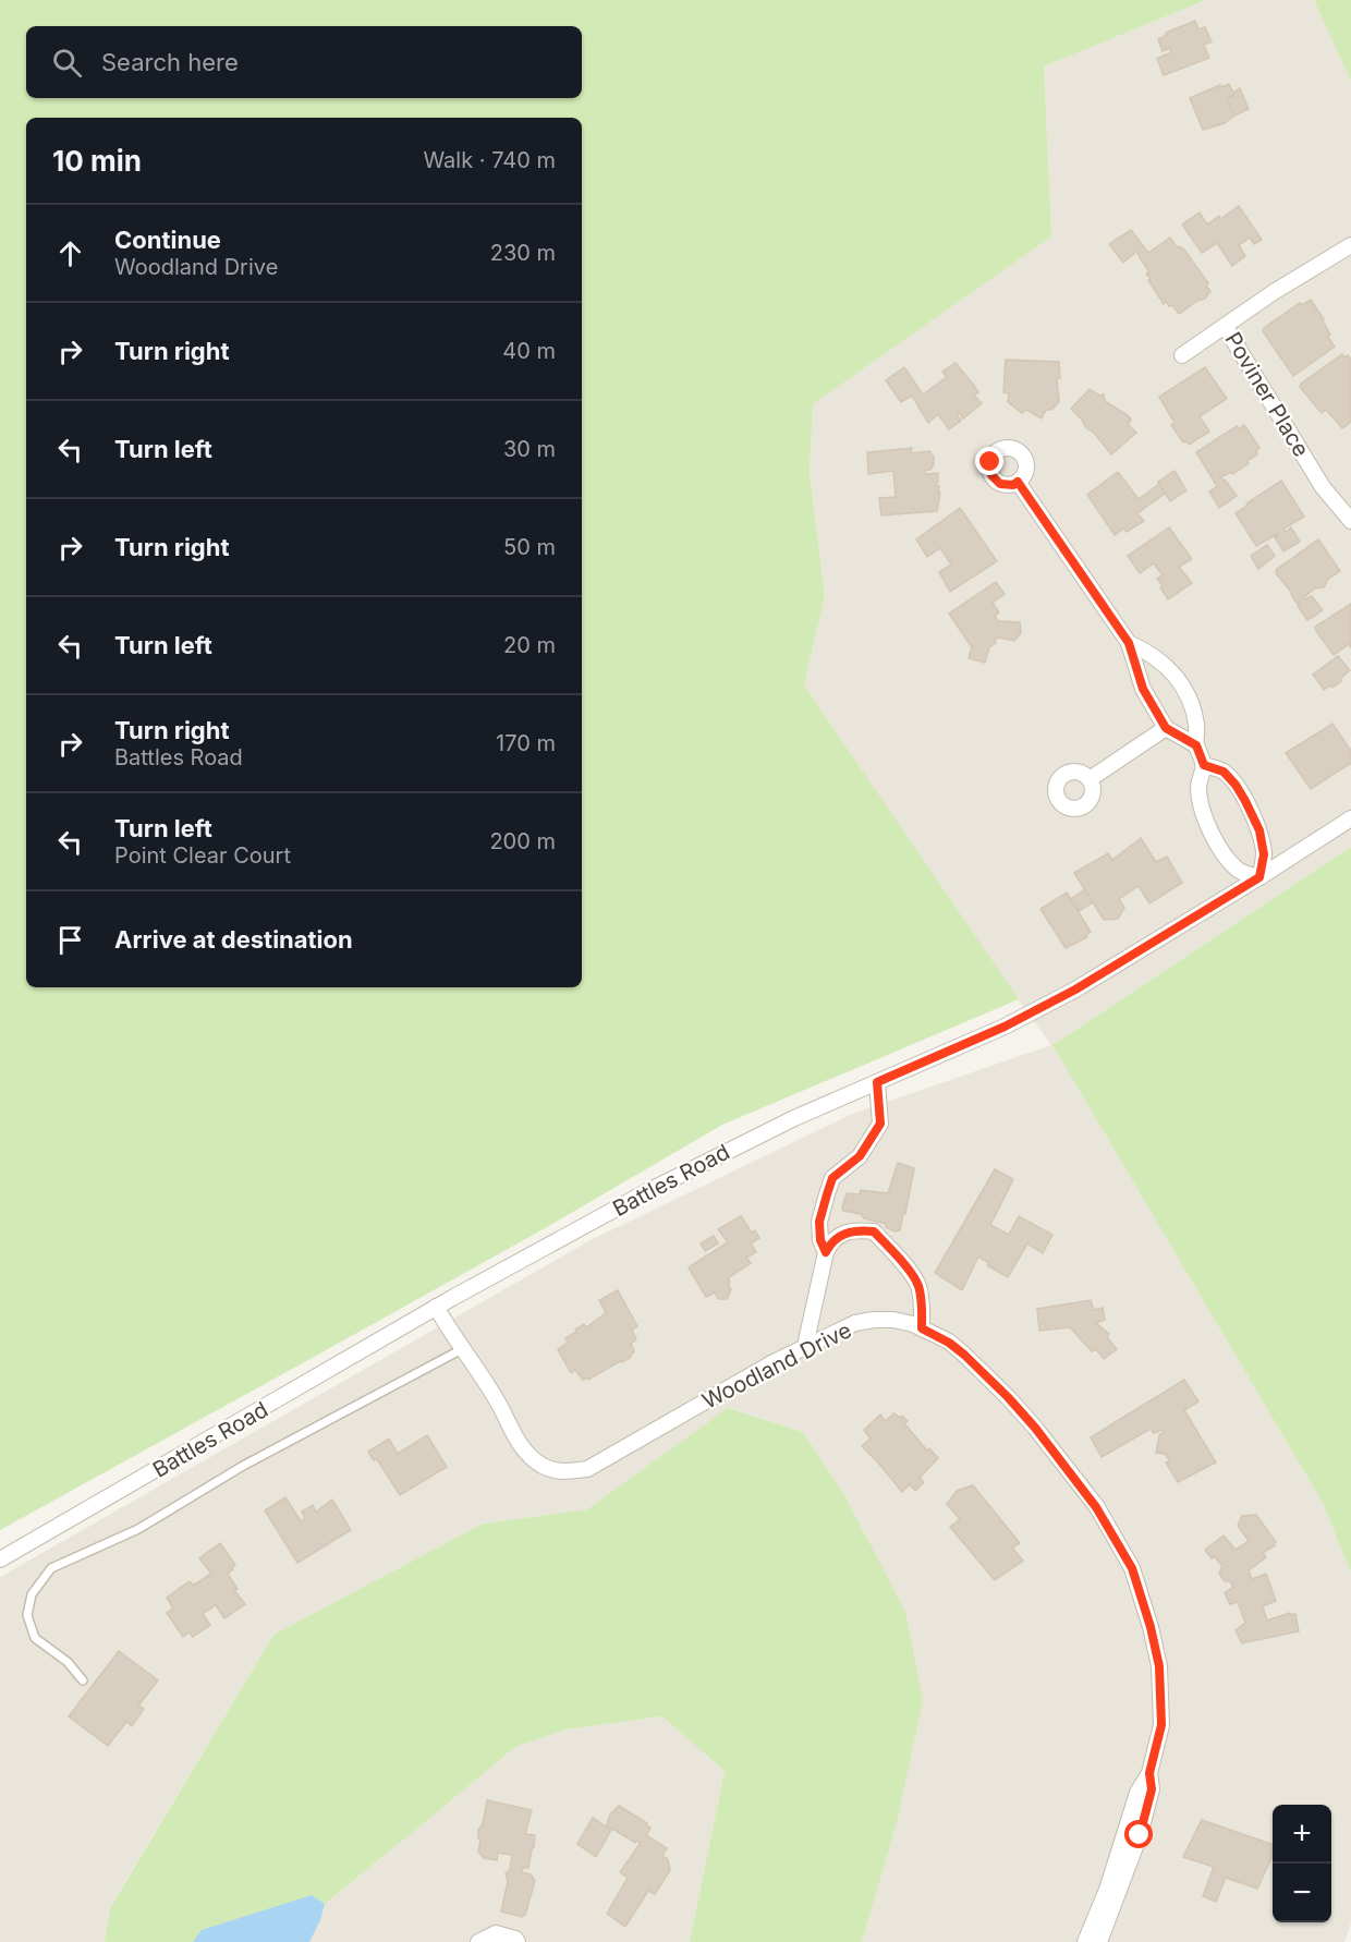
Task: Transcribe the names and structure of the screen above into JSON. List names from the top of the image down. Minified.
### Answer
{"streets":{"street":["Poviner Place","Battles Road","Woodland Drive"]},"crossings":[["Battles Road","Woodland Drive"]],"page":{"search":"Search here","heading":["10 min","Walk · 740 m"],"list":[["Continue","Woodland Drive","230 m"],["Turn right","40 m"],["Turn left","30 m"],["Turn right","50 m"],["Turn left","20 m"],["Turn right","Battles Road","170 m"],["Turn left","Point Clear Court","200 m"],"Arrive at destination"],"map_buttons":["+","−"]}}
